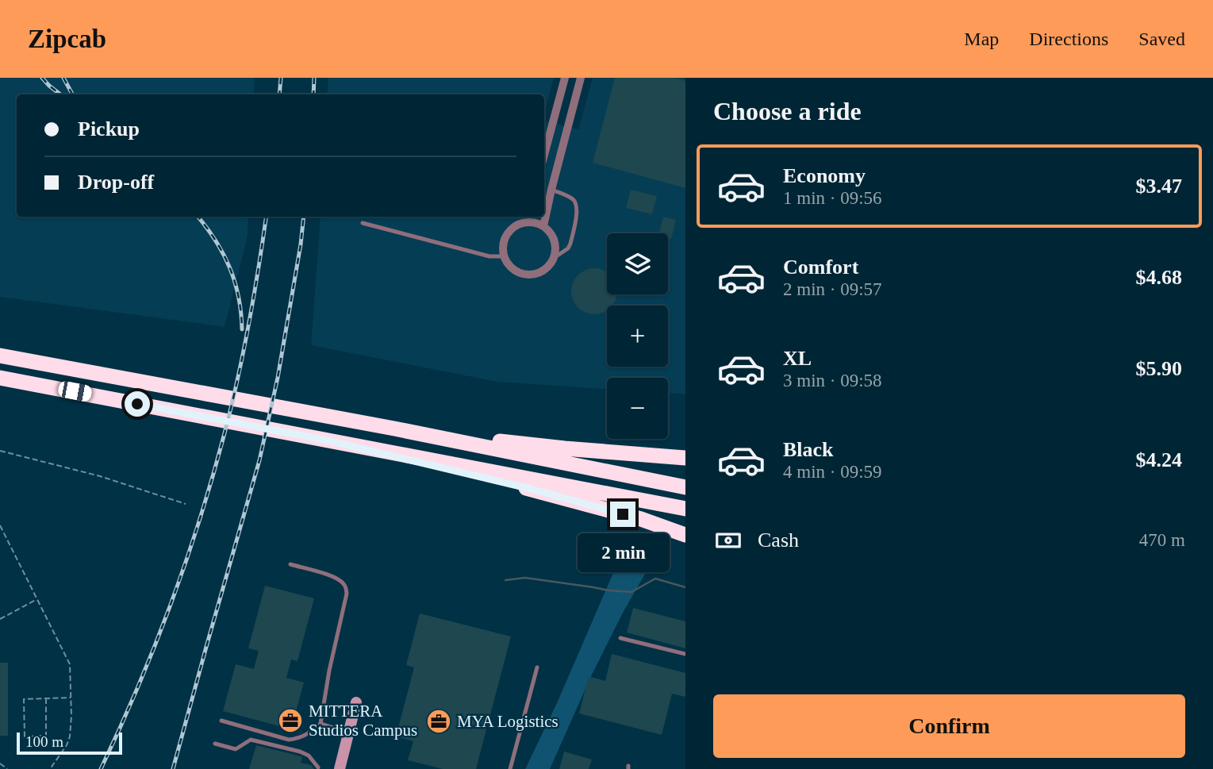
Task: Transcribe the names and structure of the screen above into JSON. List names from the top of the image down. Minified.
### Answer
{"places":{"office":["MITTERA Studios Campus","MYA Logistics"]},"scale_bar":"100 m","page":{"header":"Zipcab","nav":["Map","Directions","Saved"],"heading":"Choose a ride","banner":["Pickup","Drop-off"],"list":[{"name":"Economy","note":"1 min · 09:56","value":"$3.47"},{"name":"Comfort","note":"2 min · 09:57","value":"$4.68"},{"name":"XL","note":"3 min · 09:58","value":"$5.90"},{"name":"Black","note":"4 min · 09:59","value":"$4.24"}],"map_buttons":["+","−"],"pay":["Cash","470 m"],"bubble":"2 min","buttons":"Confirm","scale":"100 m"}}
